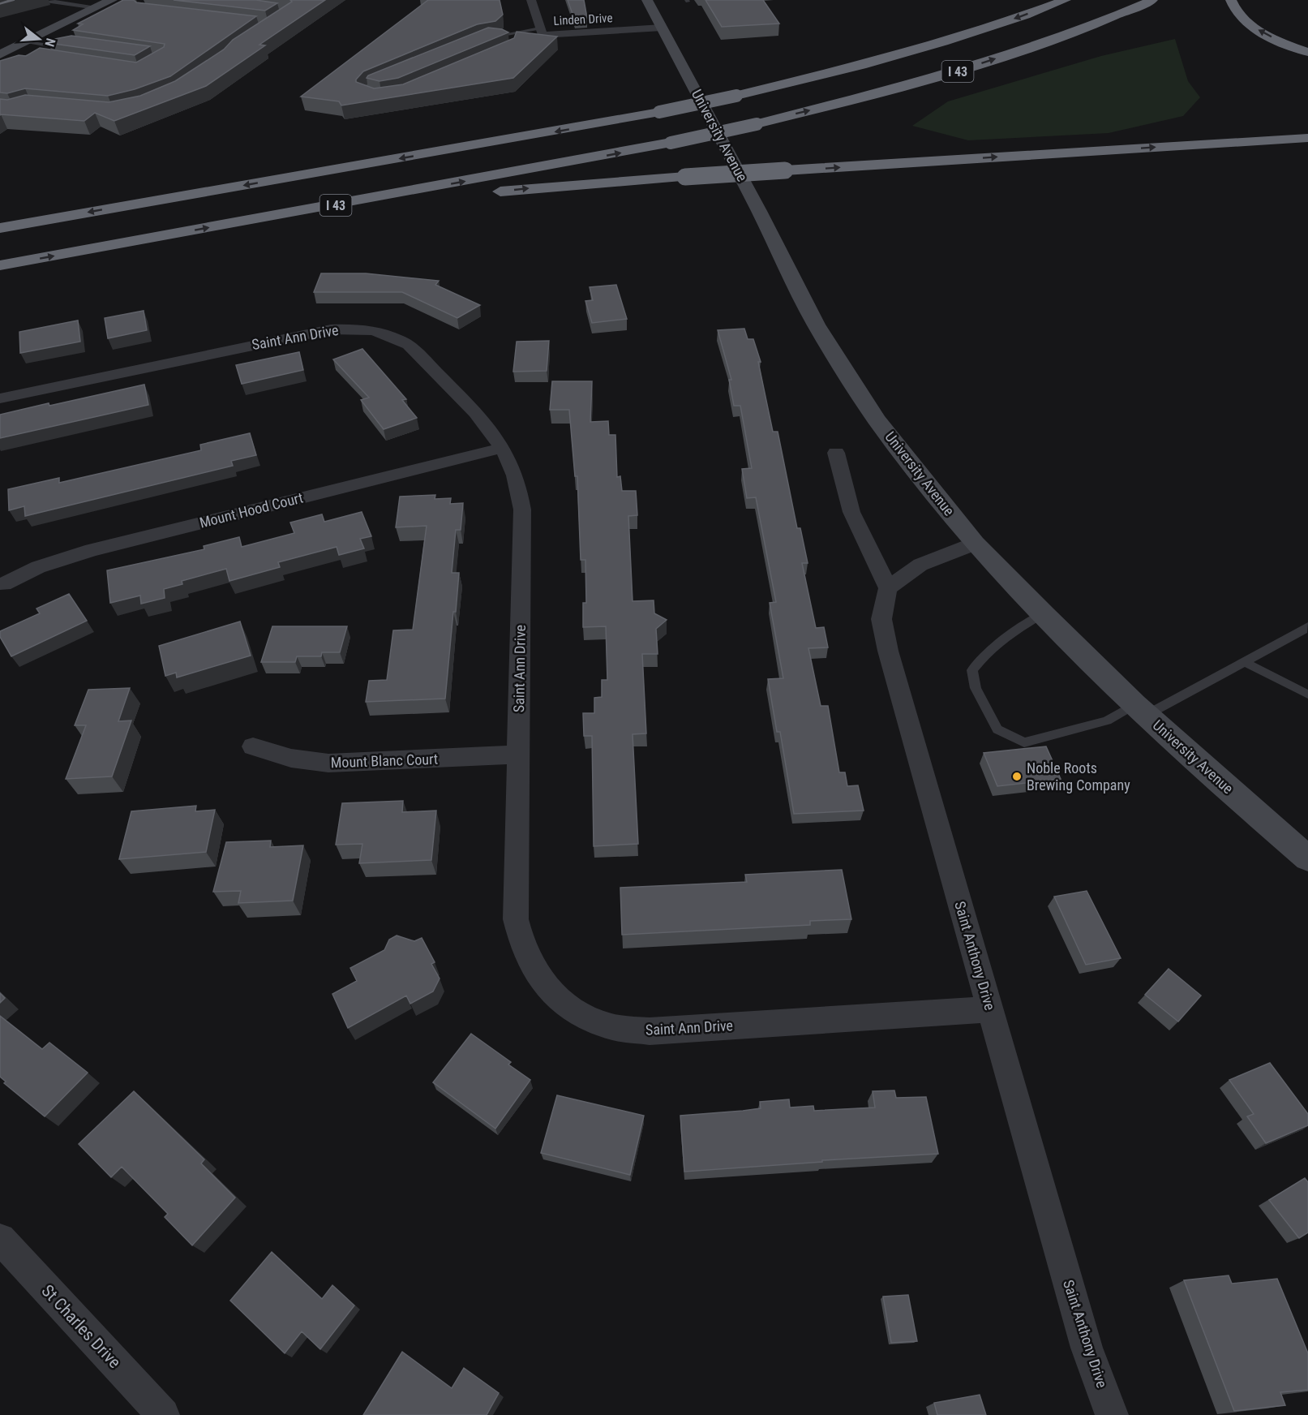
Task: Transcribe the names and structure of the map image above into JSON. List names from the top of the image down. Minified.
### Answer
{"streets":{"highway":["I 43"],"main road":["University Avenue"],"street":["Linden Drive","Saint Ann Drive","Mount Hood Court","Mount Blanc Court","Saint Anthony Drive","St Charles Drive"]},"crossings":[["Linden Drive","University Avenue"],["Saint Ann Drive","Mount Hood Court"],["Saint Ann Drive","Mount Blanc Court"],["Saint Ann Drive","Saint Anthony Drive"]],"places":["Noble Roots Brewing Company"],"north":"right"}
